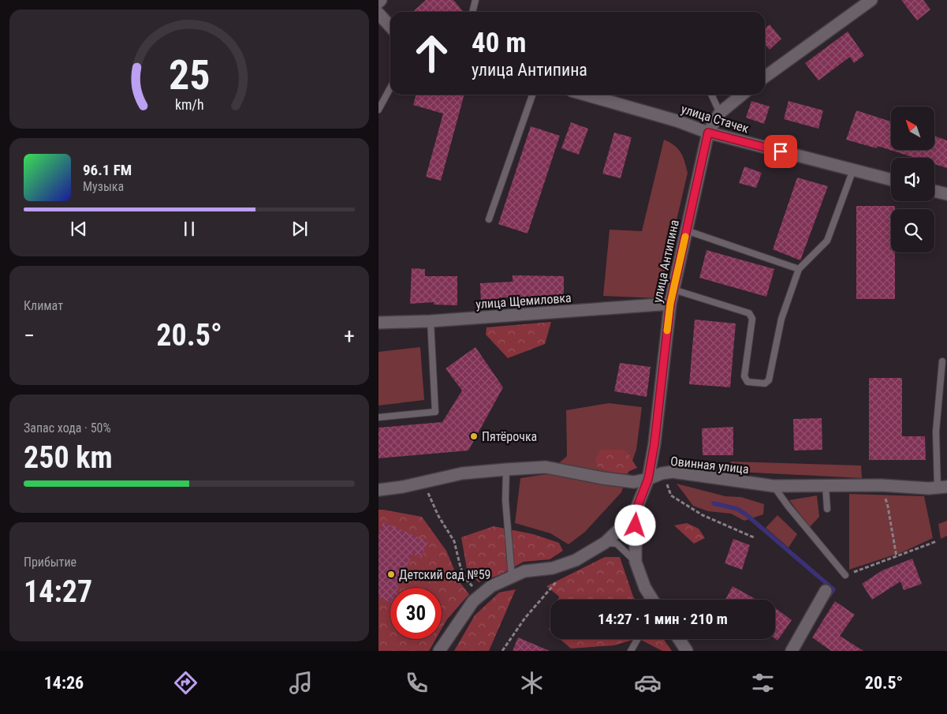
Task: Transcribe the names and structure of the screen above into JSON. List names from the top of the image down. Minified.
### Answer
{"streets":{"street":["улица Стачек","улица Антипина","улица Щемиловка","Овинная улица"]},"crossings":[["улица Стачек","улица Антипина"],["улица Антипина","улица Щемиловка"],["улица Антипина","Овинная улица"]],"places":["Пятёрочка","Детский сад №59"],"north":"top left","page":{"turn":["40 m","улица Антипина"],"song":["96.1 FM","Музыка"],"tile":["Климат",["Запас хода · 50%","250 km"],["Прибытие","14:27"]],"heat":["−","20.5°","+"],"limit":"30","trip":"14:27 · 1 мин · 210 m","tabs":["14:26","20.5°"],"gauge":["25","km/h"]}}
